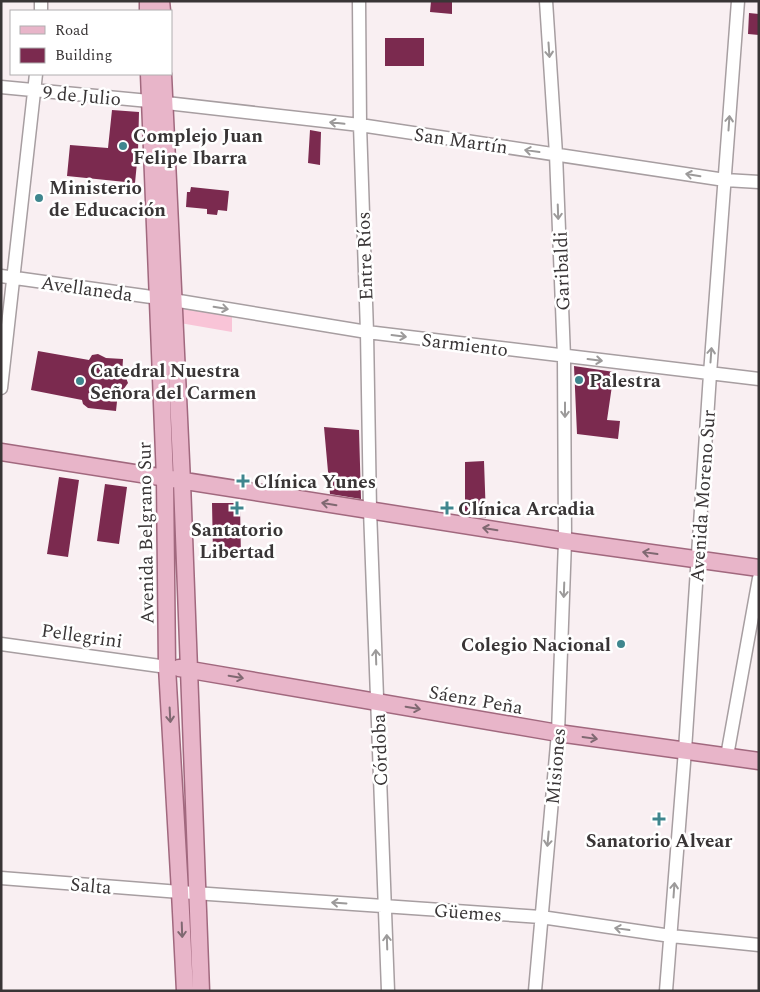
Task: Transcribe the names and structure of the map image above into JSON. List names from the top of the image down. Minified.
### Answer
{"streets":{"main road":["Avenida Belgrano Sur","Pellegrini","Sáenz Peña"],"street":["9 de Julio","San Martín","Entre Ríos","Garibaldi","Avellaneda","Sarmiento","Avenida Moreno Sur","Córdoba","Misiones","Salta","Güemes"]},"crossings":[["9 de Julio","San Martín"],["9 de Julio","Avenida Belgrano Sur"],["San Martín","Entre Ríos"],["San Martín","Garibaldi"],["San Martín","Avenida Moreno Sur"],["San Martín","Avenida Belgrano Sur"],["Entre Ríos","Sarmiento"],["Entre Ríos","Córdoba"],["Garibaldi","Sarmiento"],["Garibaldi","Misiones"],["Avellaneda","Sarmiento"],["Avellaneda","Avenida Belgrano Sur"],["Sarmiento","Avenida Moreno Sur"],["Sarmiento","Avenida Belgrano Sur"],["Avenida Moreno Sur","Sáenz Peña"],["Avenida Moreno Sur","Güemes"],["Avenida Belgrano Sur","Pellegrini"],["Avenida Belgrano Sur","Sáenz Peña"],["Avenida Belgrano Sur","Salta"],["Avenida Belgrano Sur","Güemes"],["Pellegrini","Sáenz Peña"],["Sáenz Peña","Córdoba"],["Sáenz Peña","Misiones"],["Córdoba","Güemes"],["Misiones","Güemes"],["Salta","Güemes"]],"one_way":["San Martín","Garibaldi","Sarmiento","Avenida Moreno Sur","Sáenz Peña","Córdoba","Misiones","Güemes"],"places":{"other":["Complejo Juan Felipe Ibarra","Ministerio de Educación","Palestra","Catedral Nuestra Señora del Carmen","Colegio Nacional"],"health":["Clínica Yunes","Santatorio Libertad","Clínica Arcadia","Sanatorio Alvear"]},"legend":["Road","Building"]}
